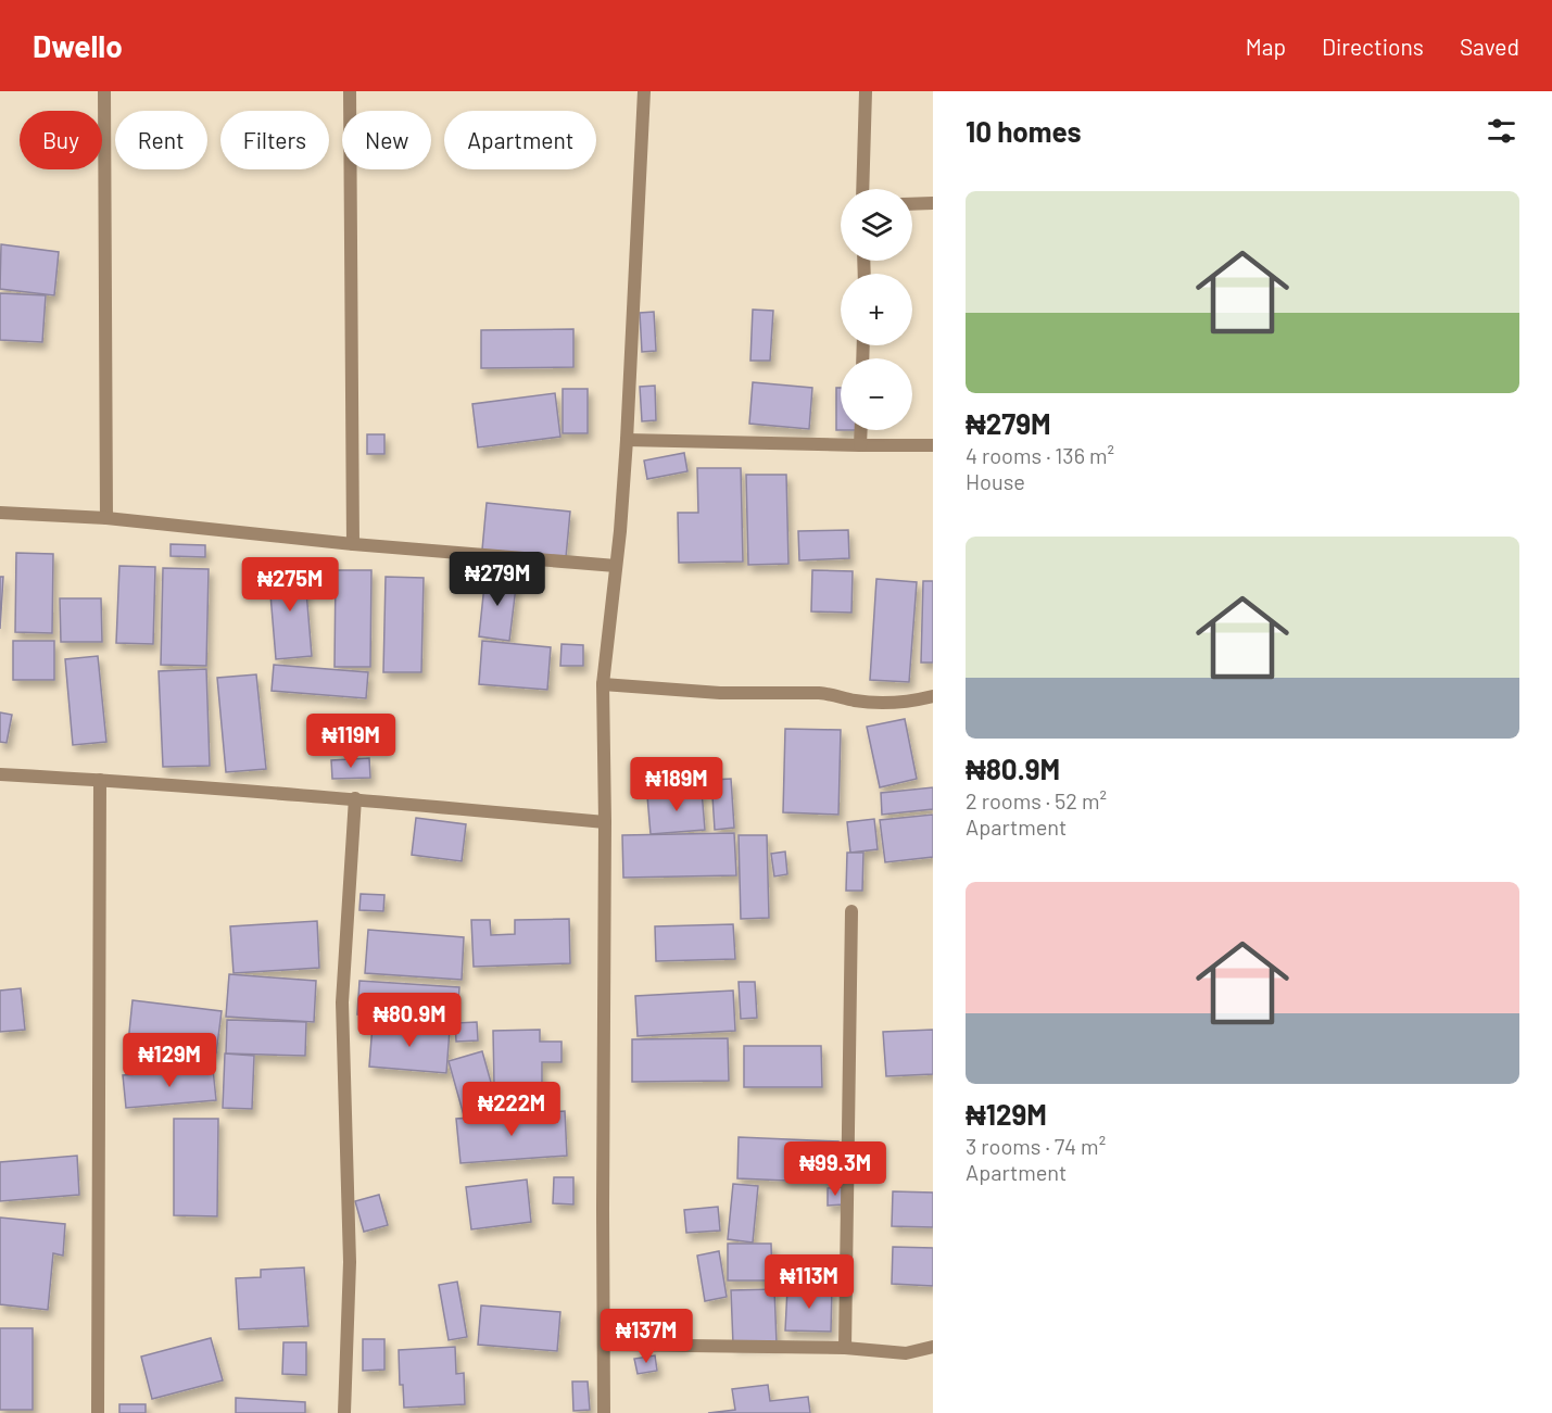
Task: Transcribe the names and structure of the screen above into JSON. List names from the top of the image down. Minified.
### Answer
{"page":{"header":"Dwello","nav":["Map","Directions","Saved"],"heading":"10 homes","chip":["Buy","Rent","Filters","New","Apartment"],"list":[{"name":"₦279M","note":"4 rooms · 136 m² · House"},{"name":"₦80.9M","note":"2 rooms · 52 m² · Apartment"},{"name":"₦129M","note":"3 rooms · 74 m² · Apartment"}],"map_buttons":["+","−"],"price":["₦279M","₦275M","₦119M","₦189M","₦80.9M","₦129M","₦222M","₦99.3M","₦113M","₦137M"]}}
